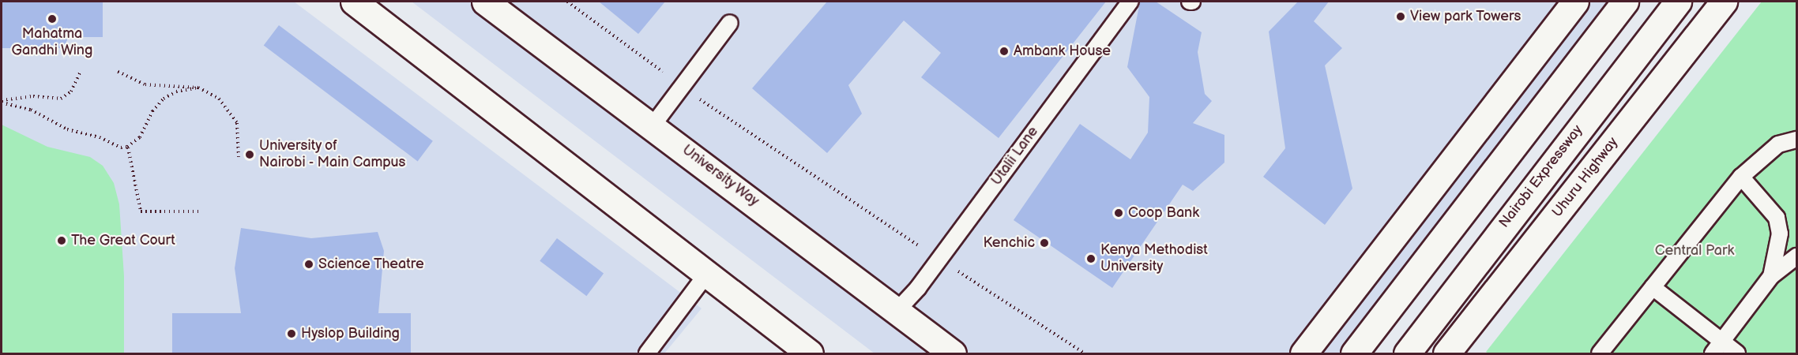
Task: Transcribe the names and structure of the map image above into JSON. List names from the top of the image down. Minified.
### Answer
{"streets":{"highway":["University Way","Nairobi Expressway","Uhuru Highway"],"lane":["Utalii Lane"]},"crossings":[["Utalii Lane","University Way"]],"parks":["Central Park"],"places":["View park Towers","Mahatma Gandhi Wing","Ambank House","University of Nairobi - Main Campus","Coop Bank","The Great Court","Kenchic","Kenya Methodist University","Science Theatre","Hyslop Building"]}
